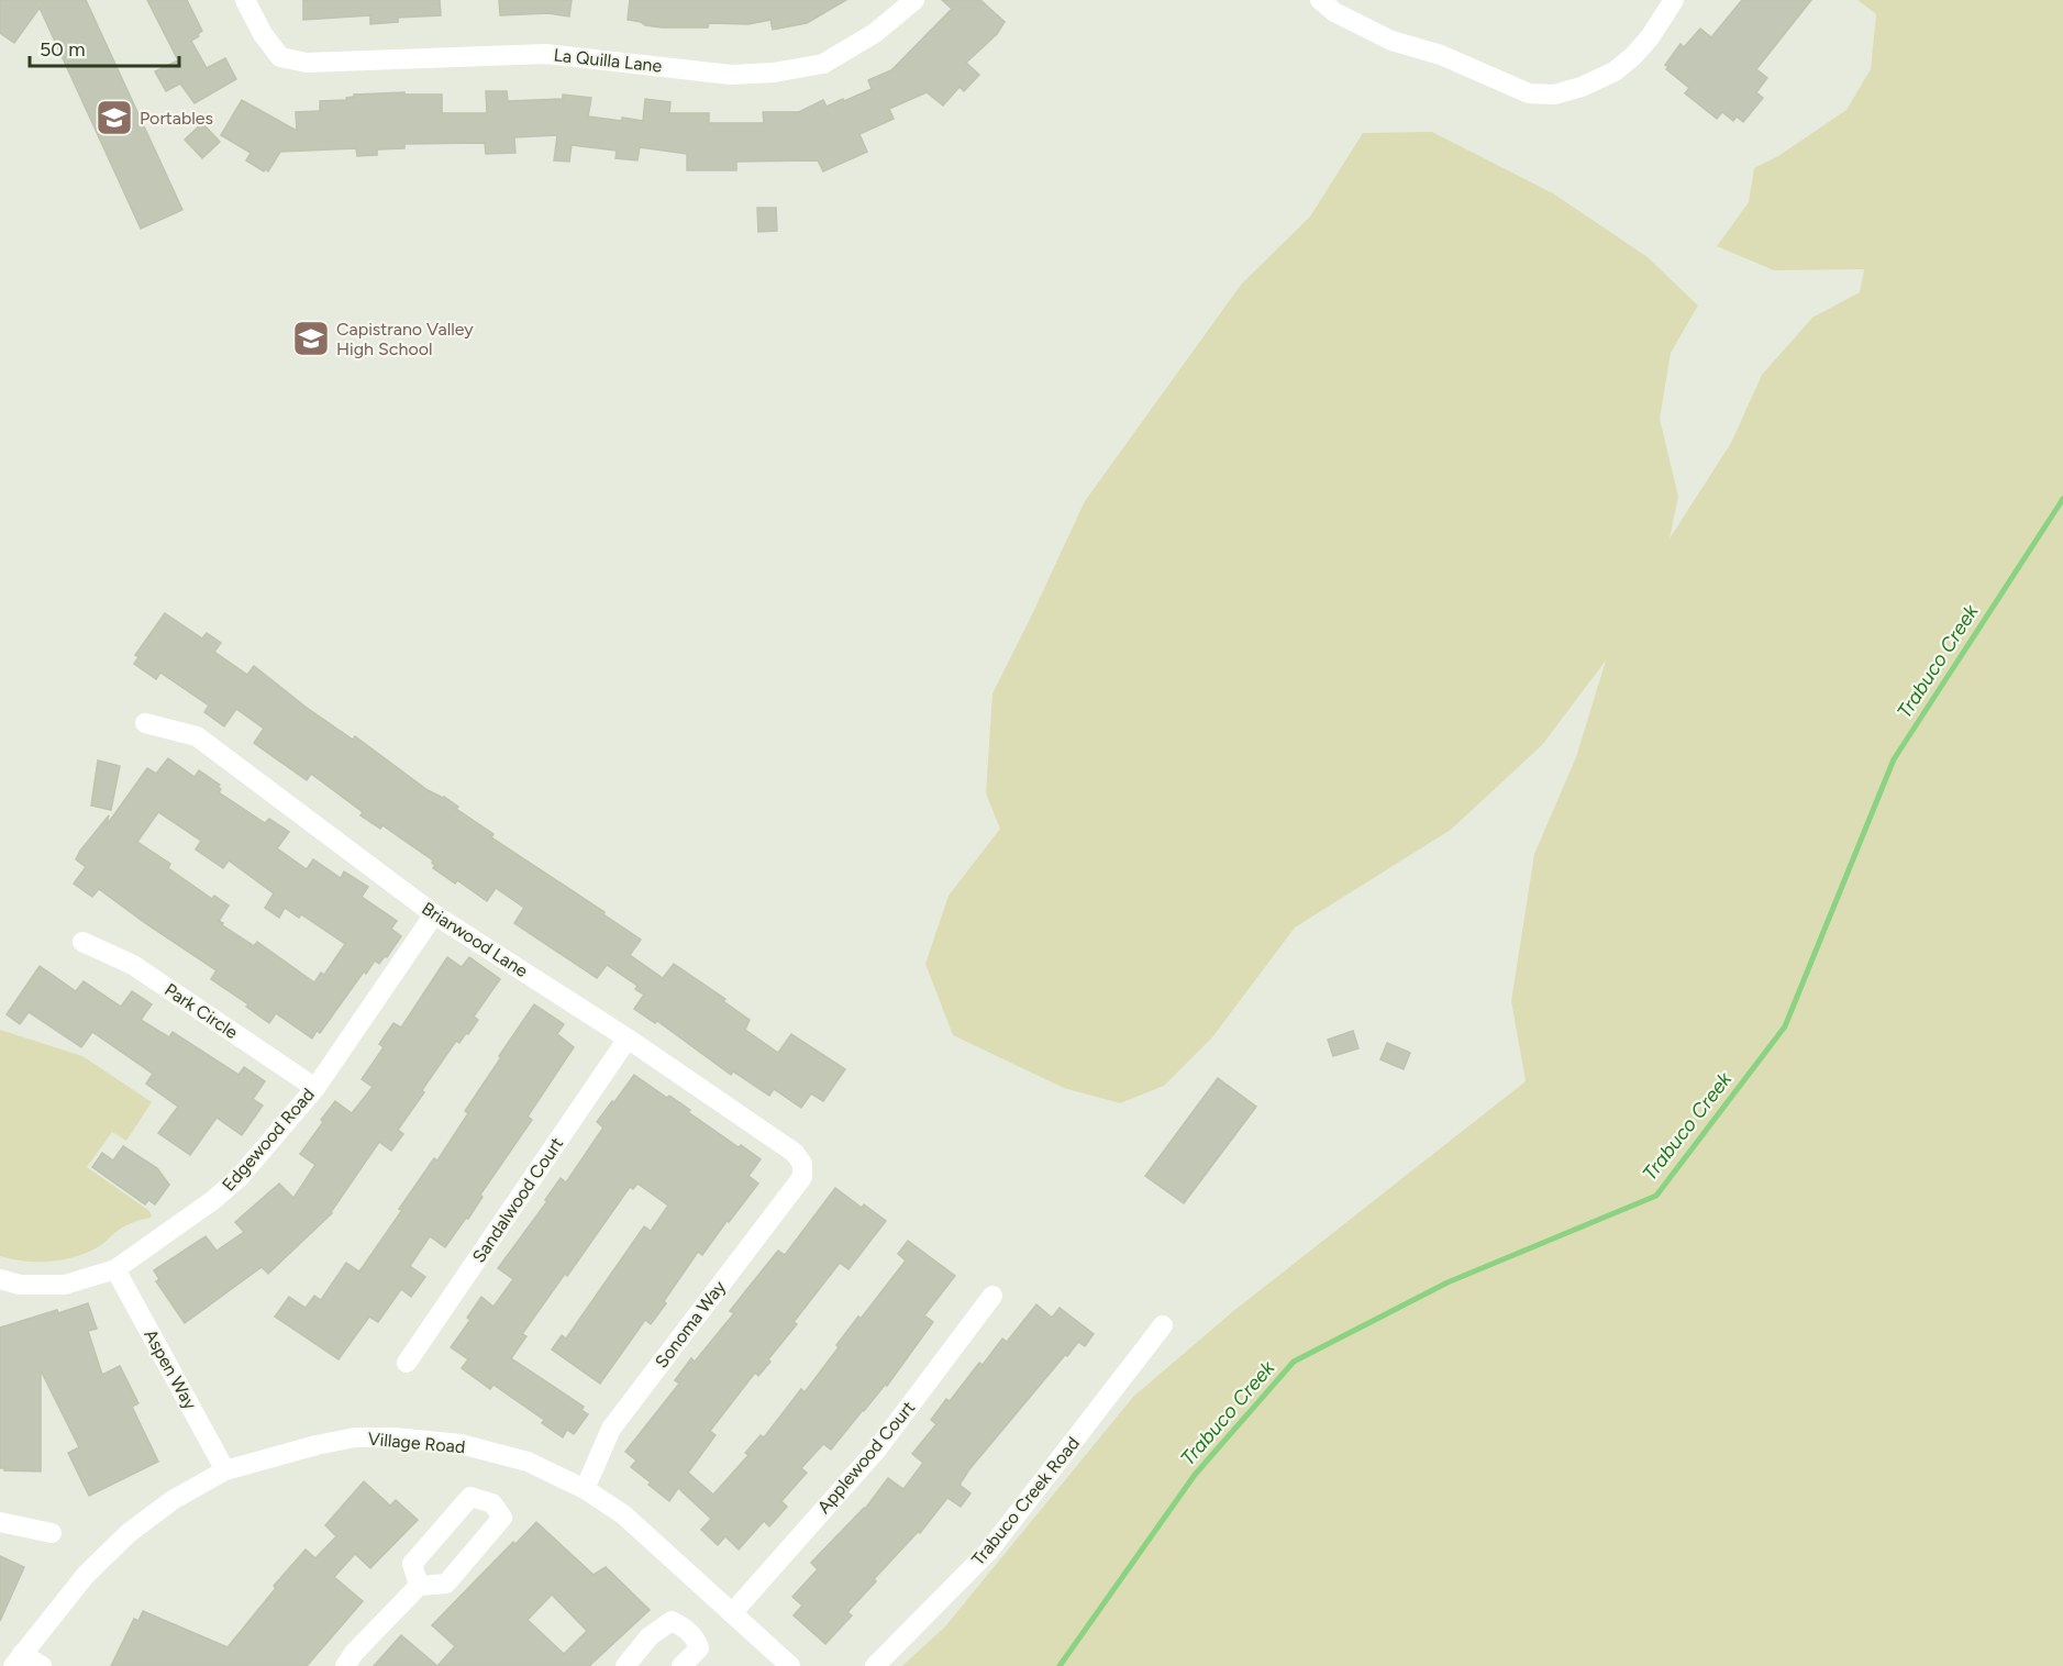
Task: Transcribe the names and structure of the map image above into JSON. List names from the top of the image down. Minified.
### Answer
{"streets":{"street":["La Quilla Lane","Briarwood Lane","Park Circle","Edgewood Road","Sandalwood Court","Sonoma Way","Aspen Way","Village Road","Applewood Court","Trabuco Creek Road"]},"crossings":[["Briarwood Lane","Edgewood Road"],["Briarwood Lane","Sandalwood Court"],["Briarwood Lane","Sonoma Way"],["Park Circle","Edgewood Road"],["Edgewood Road","Aspen Way"],["Sonoma Way","Village Road"],["Aspen Way","Village Road"],["Village Road","Applewood Court"]],"water":["Trabuco Creek"],"places":{"school or university":["Portables","Capistrano Valley High School"]},"scale_bar":"50 m"}
